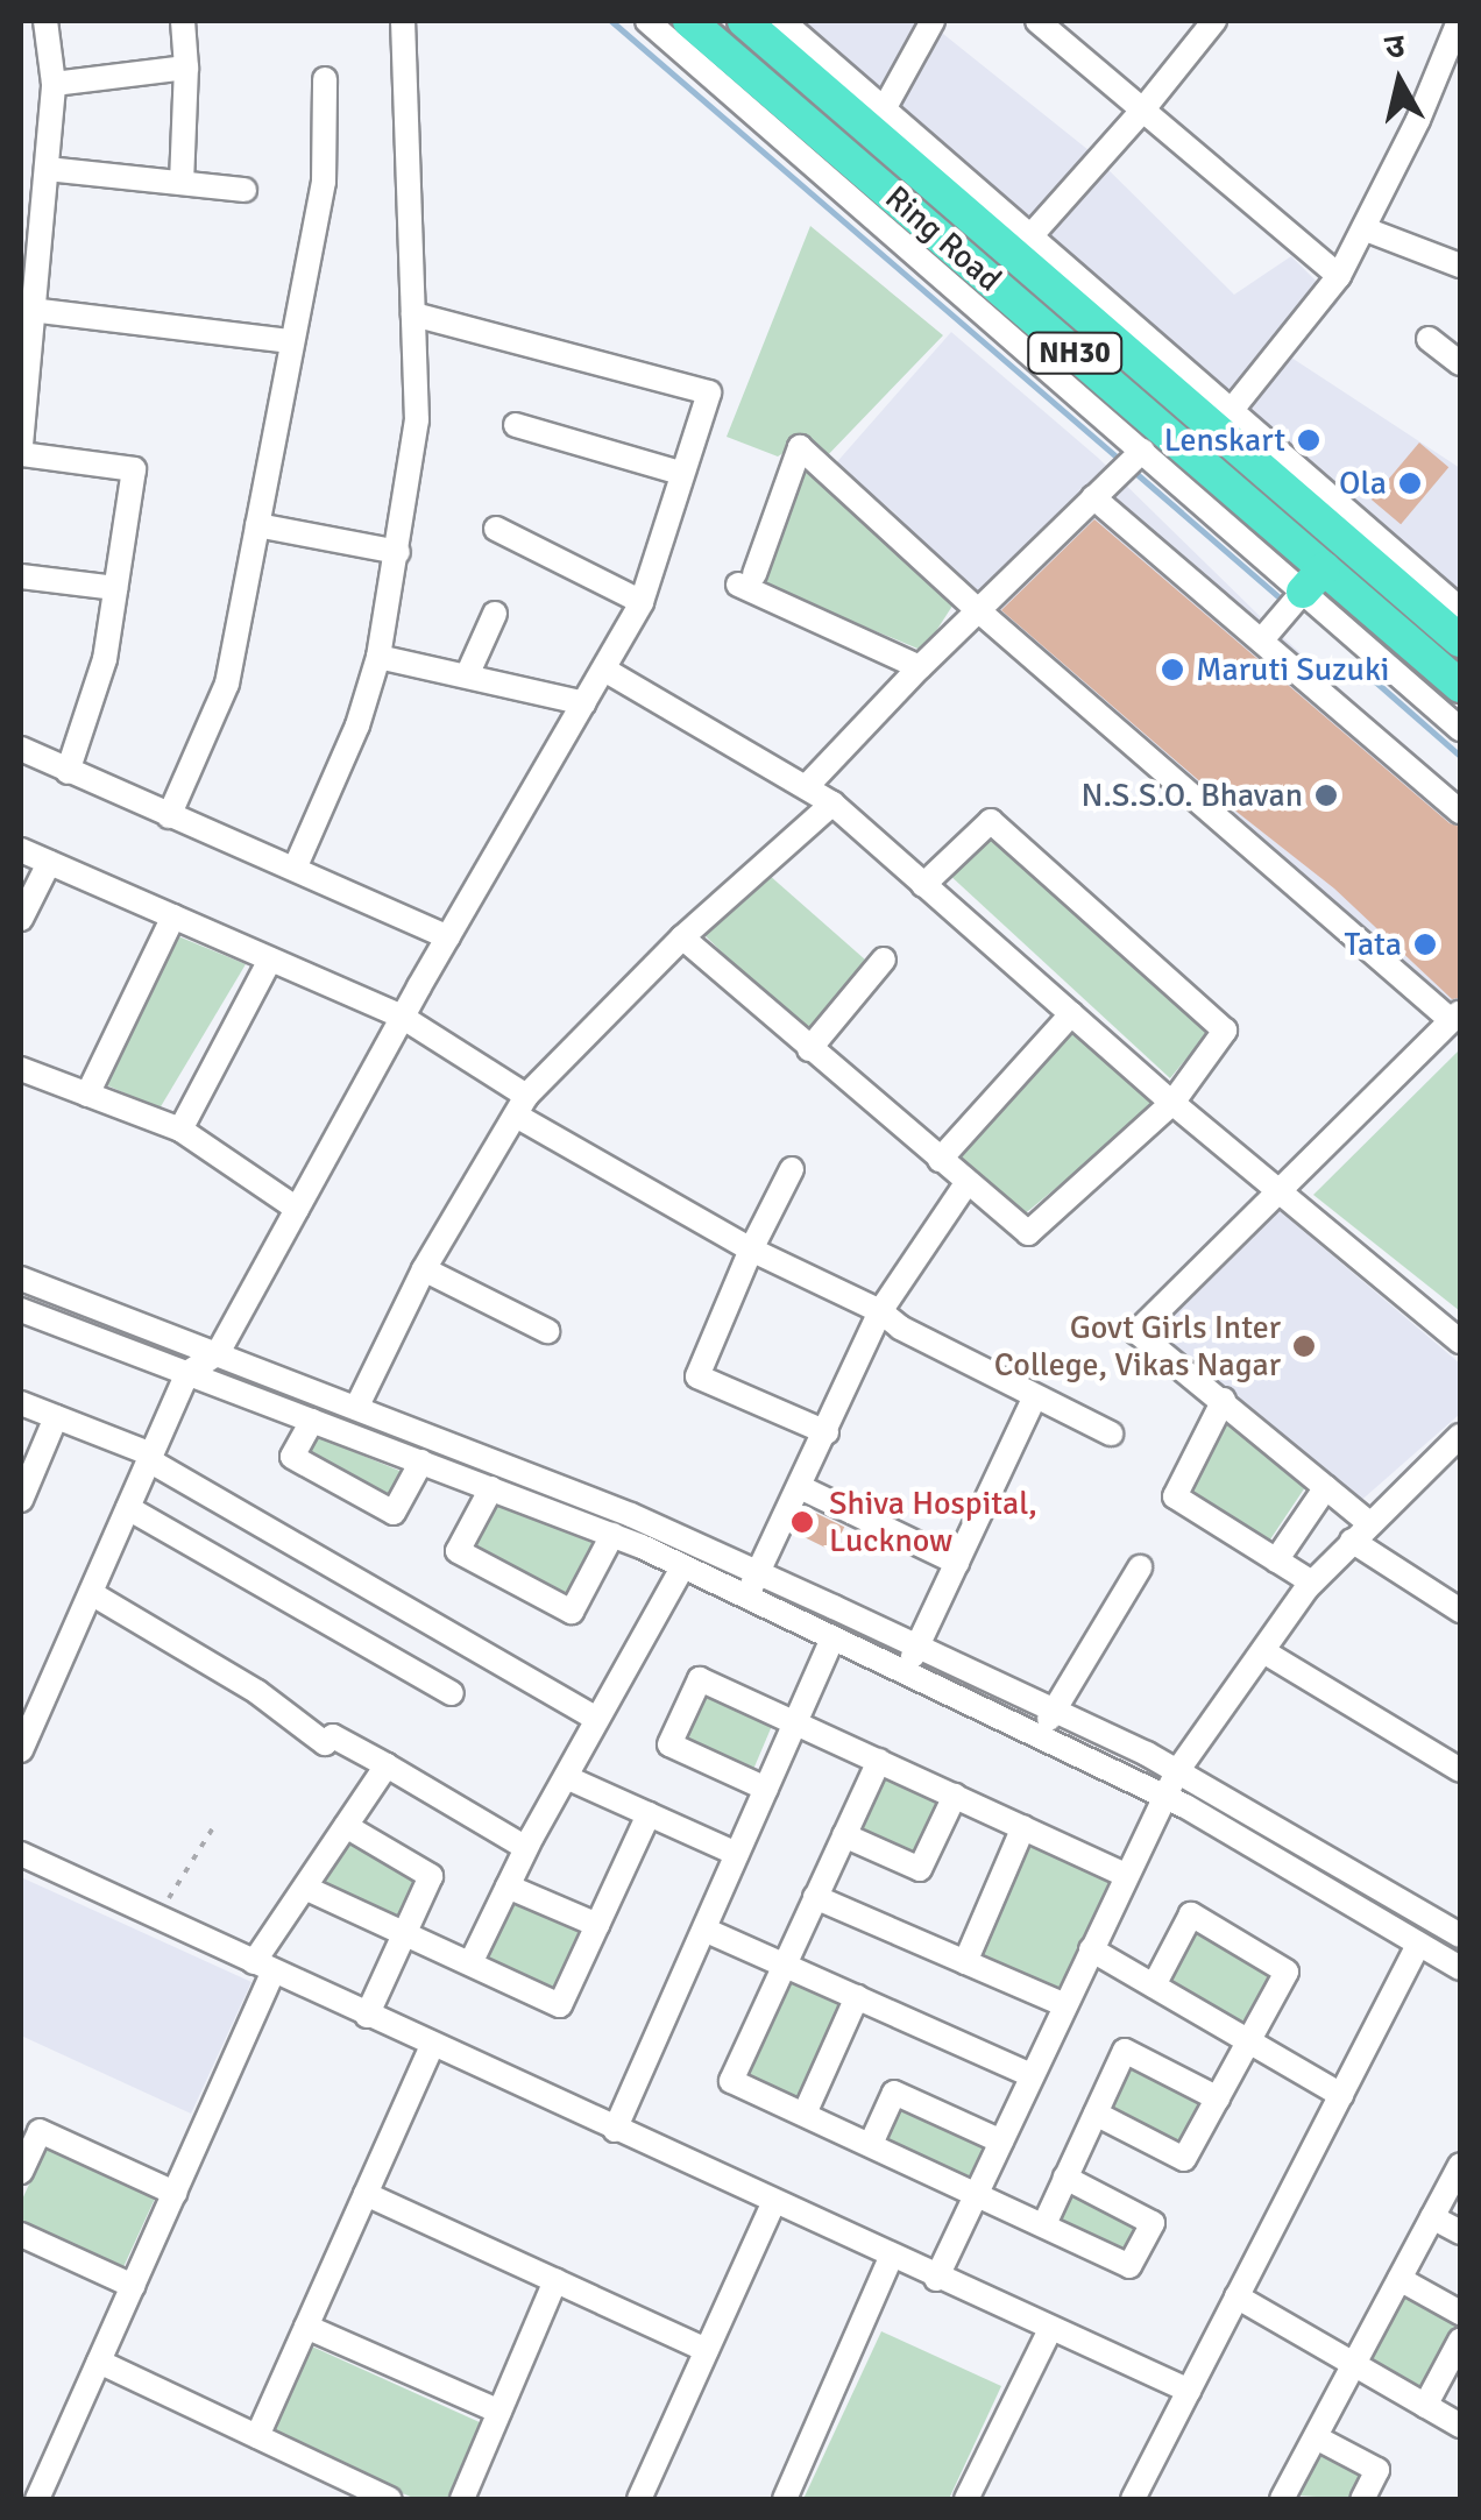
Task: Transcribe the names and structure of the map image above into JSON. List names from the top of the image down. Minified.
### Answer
{"streets":{"highway":["Ring Road","NH30"]},"places":["Lenskart","Ola","Maruti Suzuki","N.S.S.O. Bhavan","Tata","Govt Girls Inter College, Vikas Nagar","Shiva Hospital, Lucknow"],"north":"top"}
